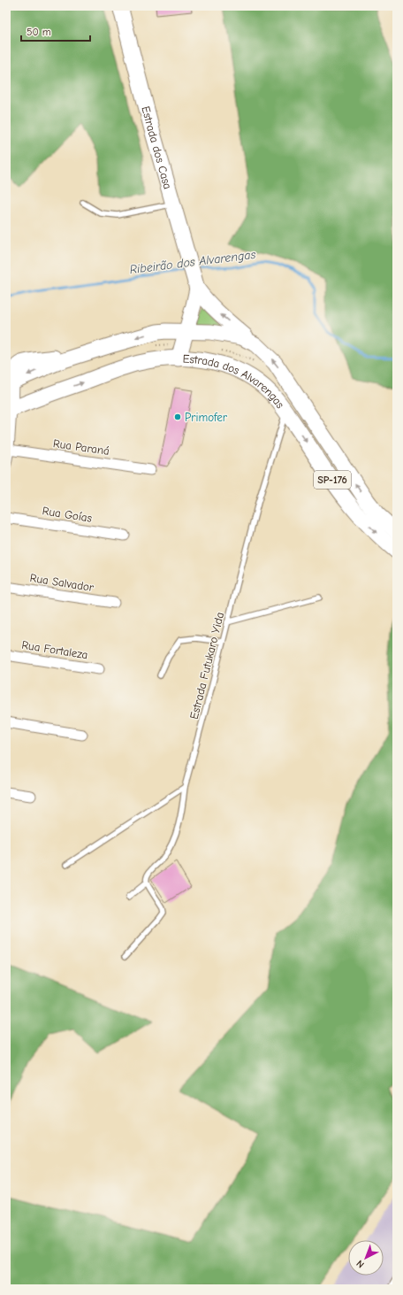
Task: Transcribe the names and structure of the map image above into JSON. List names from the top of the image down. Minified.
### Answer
{"streets":{"main road":["Estrada dos Casa","Estrada dos Alvarengas","SP-176"],"street":["Rua Paraná","Rua Goías","Rua Salvador","Rua Fortaleza"],"lane":["Estrada Futukaro Yida"]},"crossings":[["Estrada dos Alvarengas","Estrada Futukaro Yida"]],"water":["Ribeirão dos Alvarengas"],"places":["Primofer"],"scale_bar":"50 m","north":"bottom left"}
